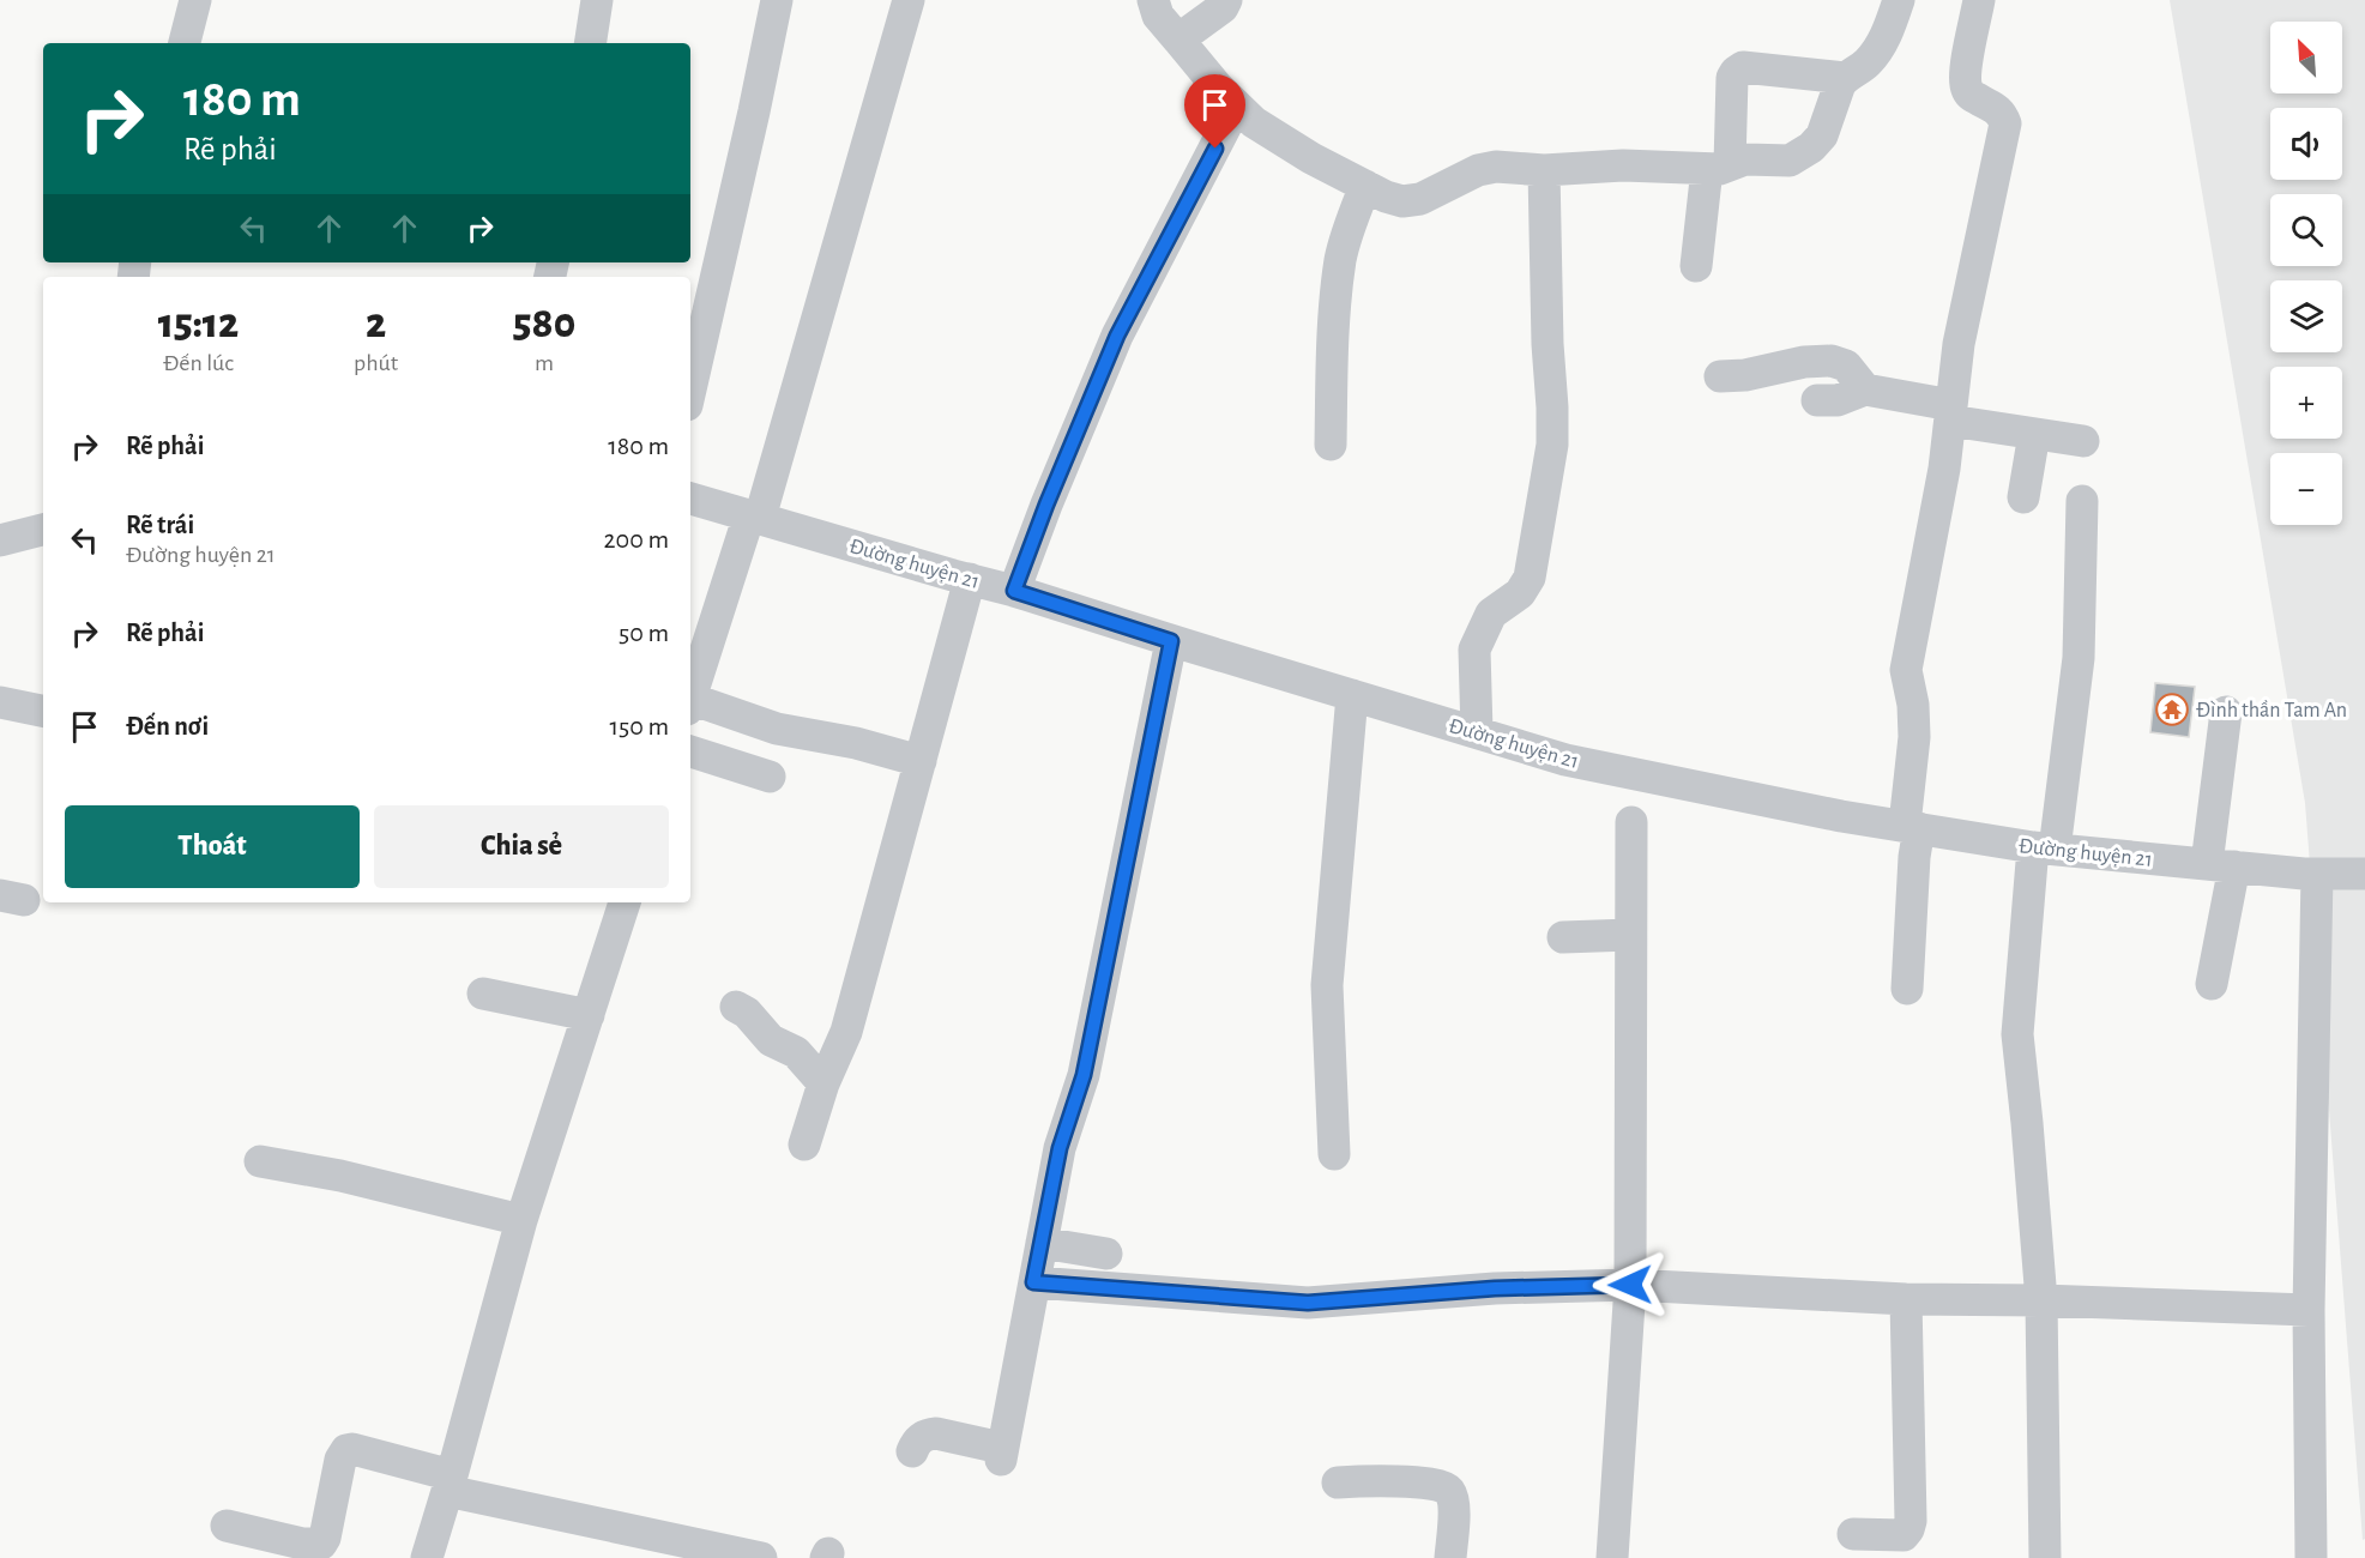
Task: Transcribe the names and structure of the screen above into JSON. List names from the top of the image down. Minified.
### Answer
{"streets":{"street":["Đường huyện 21"]},"places":{"temple":["Đình thần Tam An"]},"north":"top left","page":{"map_buttons":["+","−"],"turn":["180 m","Rẽ phải"],"eta":["15:12","Đến lúc","2","phút","580","m"],"list":[{"name":"Rẽ phải","value":"180 m"},{"name":"Rẽ trái","note":"Đường huyện 21","value":"200 m"},{"name":"Rẽ phải","value":"50 m"},{"name":"Đến nơi","value":"150 m"}],"buttons":["Thoát","Chia sẻ"]}}
